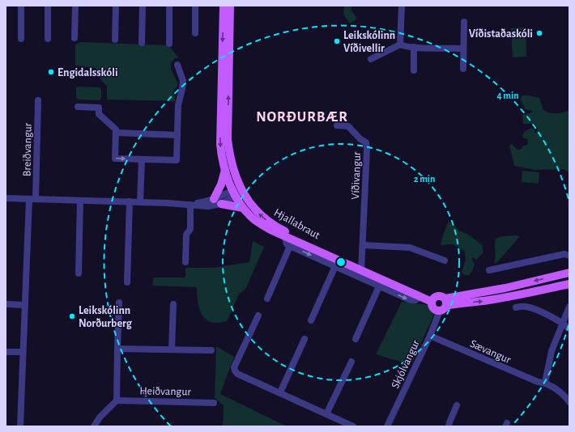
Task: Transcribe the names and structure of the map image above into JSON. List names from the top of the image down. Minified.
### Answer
{"streets":{"main road":["Hjallabraut"],"street":["Breiðvangur","Víðivangur","Sævangur","Skjólvangur","Heiðvangur"]},"crossings":[["Víðivangur","Hjallabraut"],["Sævangur","Skjólvangur"]],"districts":["NORÐURBÆR"],"places":["Víðistaðaskóli","Leikskólinn Víðivellir","Engidalsskóli","Leikskólinn Norðurberg"],"rings":["4 min","2 min"]}
